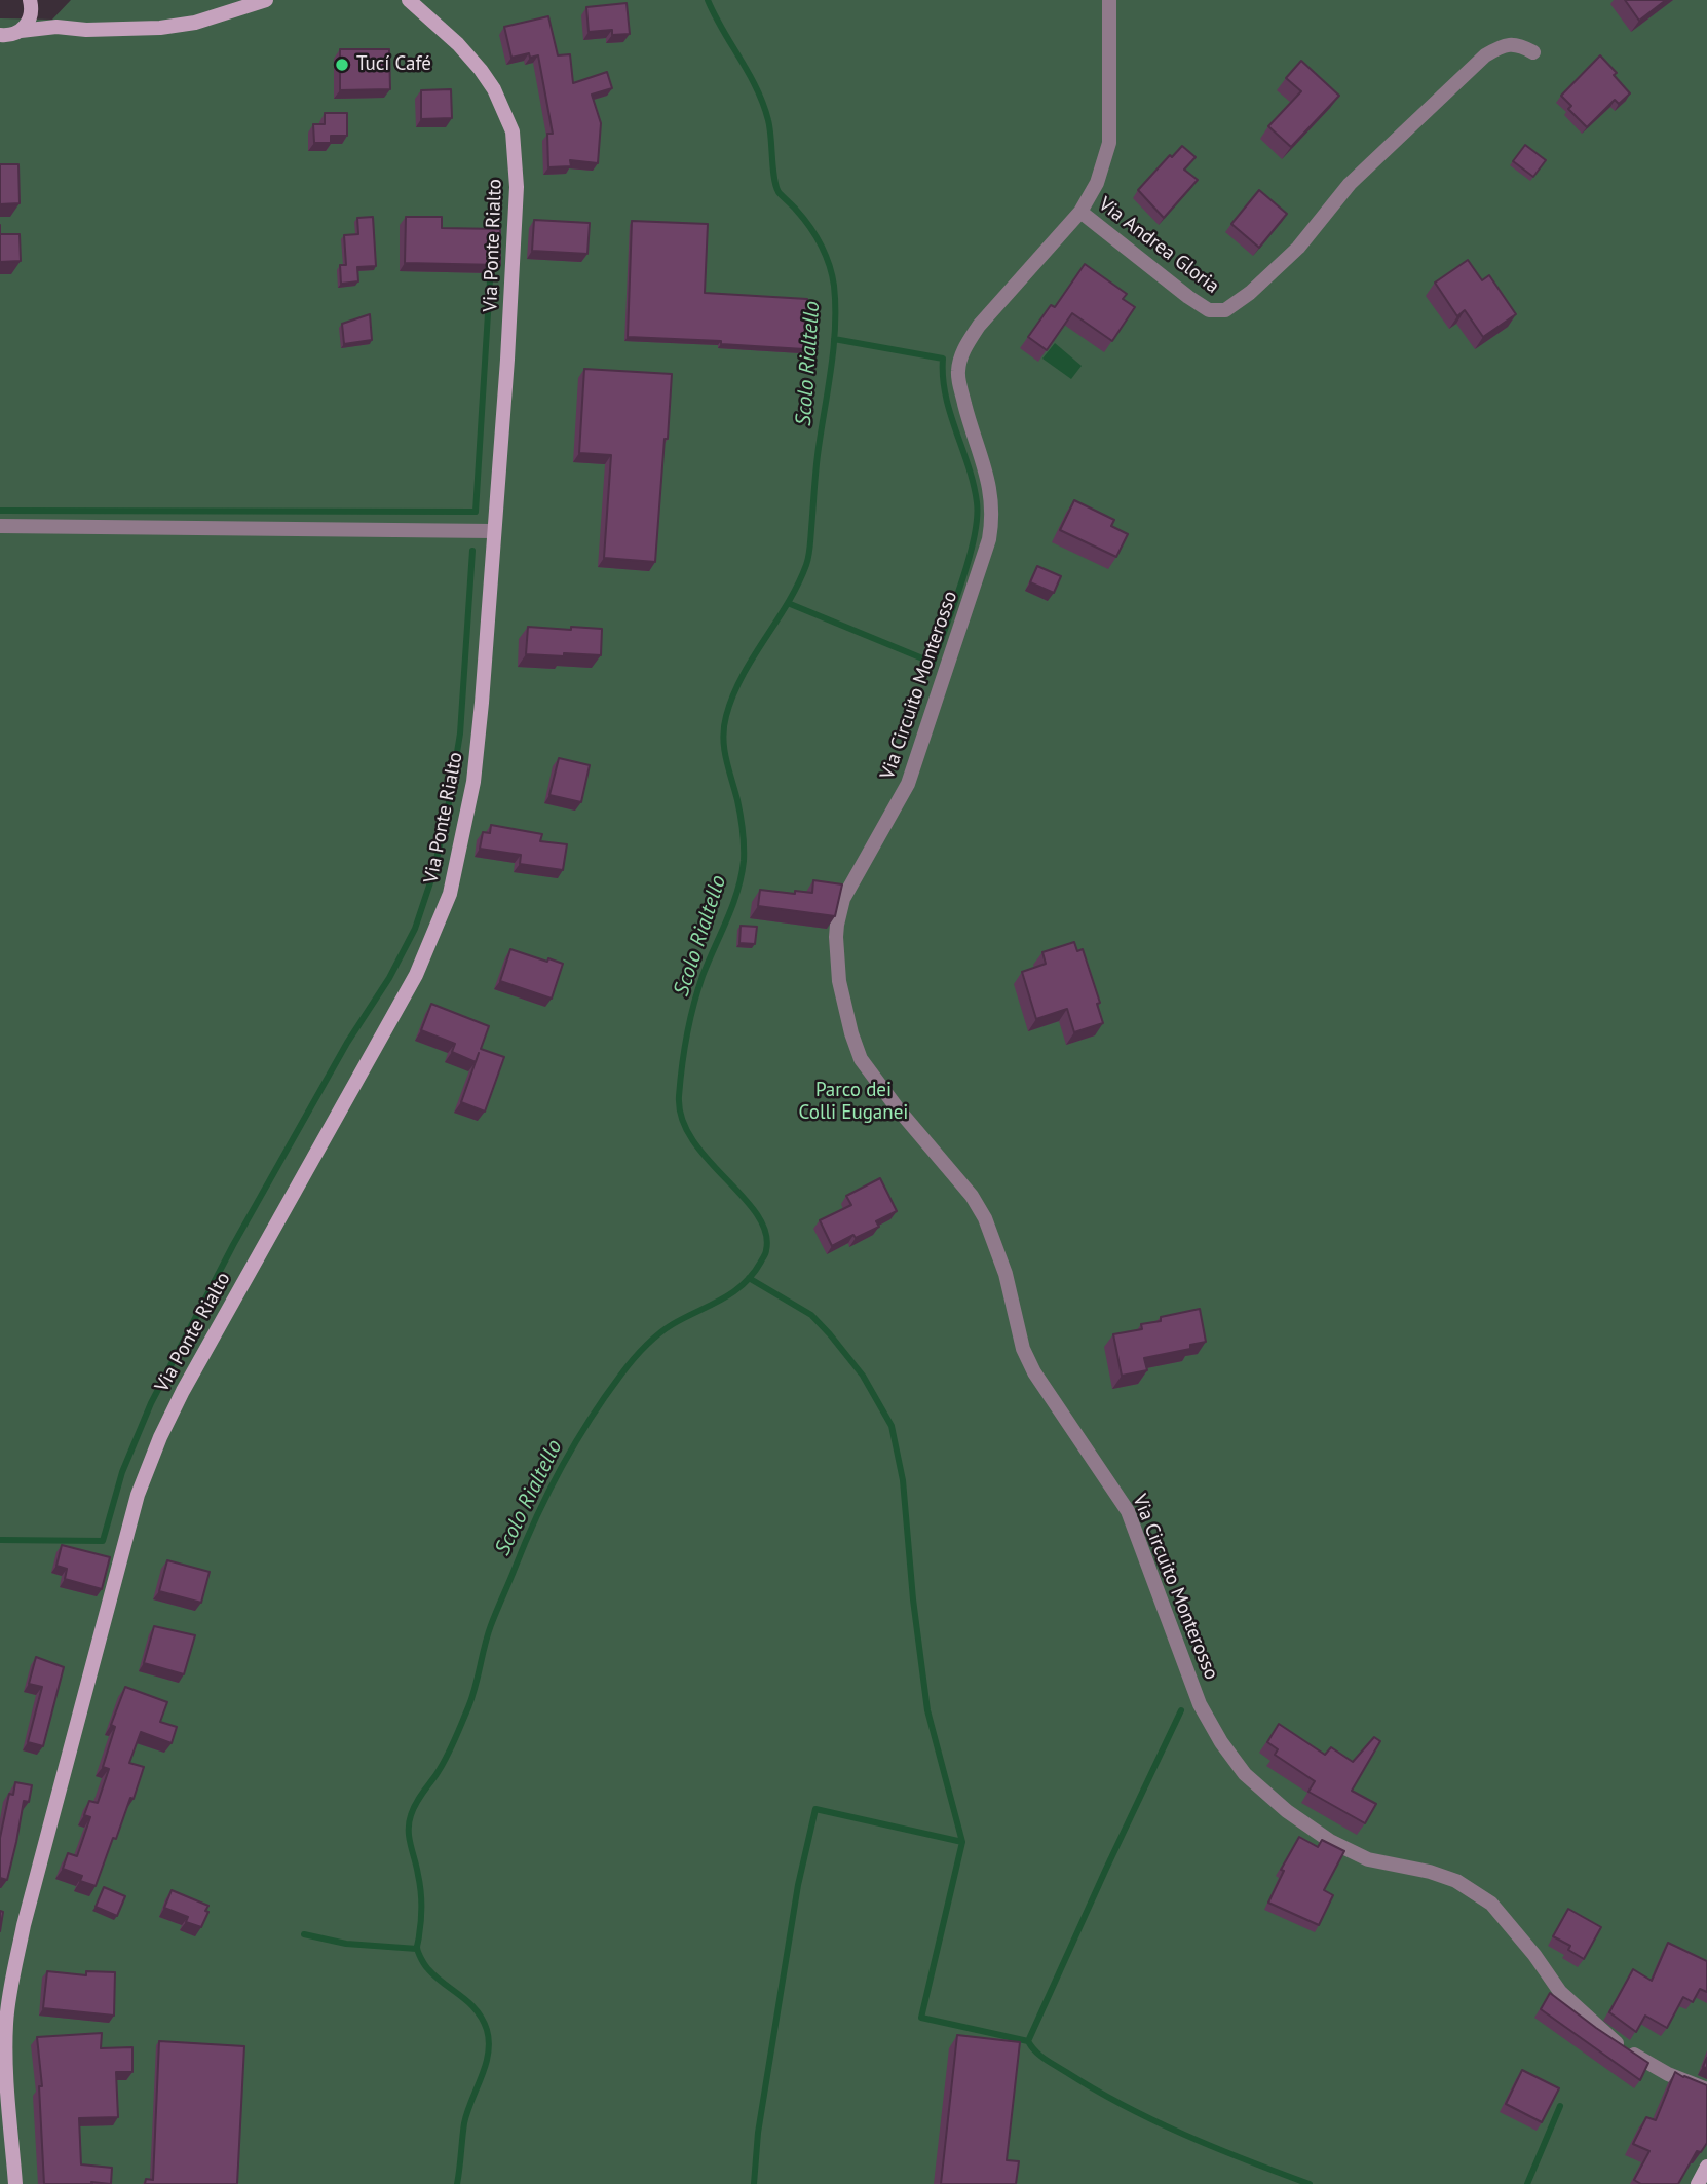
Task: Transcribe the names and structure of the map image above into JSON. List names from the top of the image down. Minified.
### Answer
{"streets":{"main road":["Via Ponte Rialto"],"street":["Via Andrea Gloria","Via Circuito Monterosso"]},"crossings":[["Via Andrea Gloria","Via Circuito Monterosso"]],"water":["Scolo Rialtello"],"parks":["Parco dei Colli Euganei"],"places":["Tucí Café"]}
